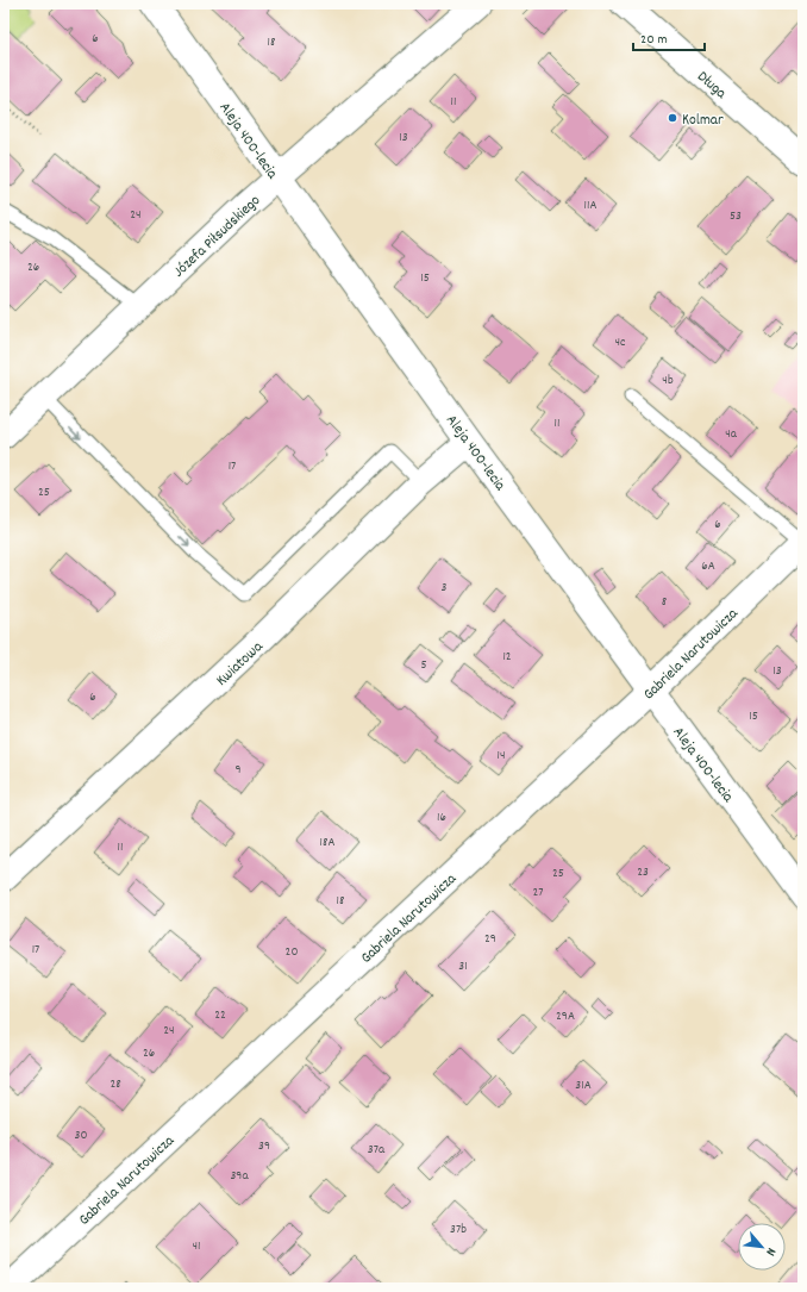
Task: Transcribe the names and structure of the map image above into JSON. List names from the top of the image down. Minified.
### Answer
{"streets":{"street":["Długa","Aleja 400-lecia","Józefa Piłsudskiego","Gabriela Narutowicza","Kwiatowa"]},"crossings":[["Aleja 400-lecia","Józefa Piłsudskiego"],["Aleja 400-lecia","Gabriela Narutowicza"],["Aleja 400-lecia","Kwiatowa"]],"places":["Kolmar"],"house_numbers":["6","18","11","13","11A","24","53","26","15","4c","4b","11","4a","17","25","6","6A","3","8","12","5","13","6","15","14","9","16","18A","11","23","25","27","18","29","17","20","31","22","29A","24","26","28","31A","30","39","37a","39a","37b","41"],"scale_bar":"20 m","north":"bottom right"}
